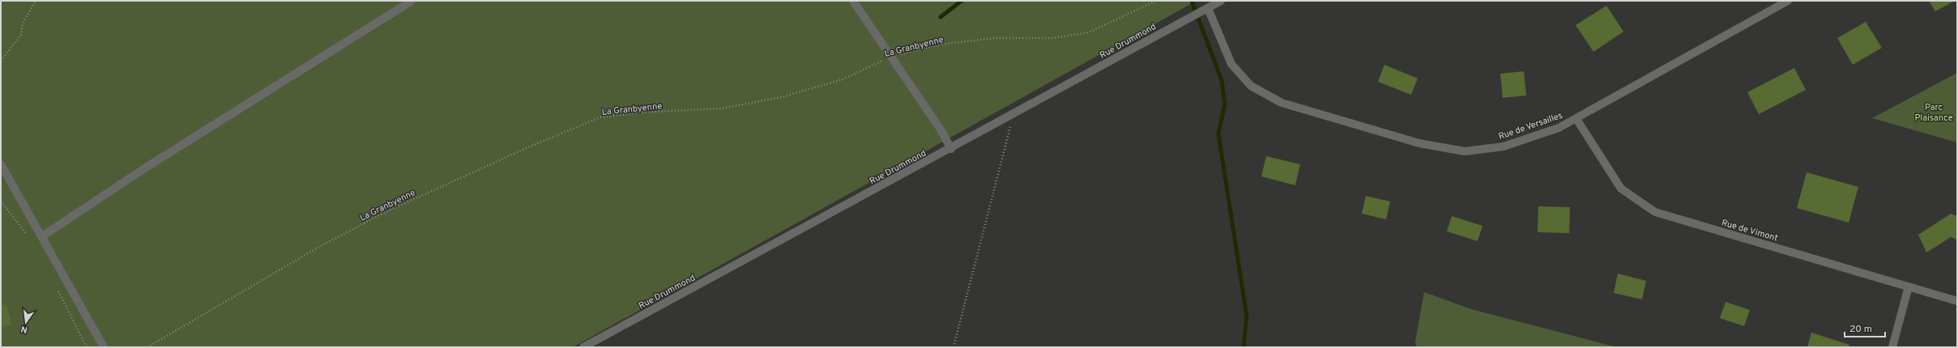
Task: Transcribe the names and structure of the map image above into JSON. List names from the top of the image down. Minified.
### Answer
{"streets":{"street":["Rue Drummond","Rue de Versailles","Rue de Vimont"],"path":["La Granbyenne"]},"crossings":[["Rue Drummond","Rue de Versailles"],["Rue de Versailles","Rue de Vimont"]],"parks":["Parc Plaisance"],"scale_bar":"20 m","north":"bottom"}
